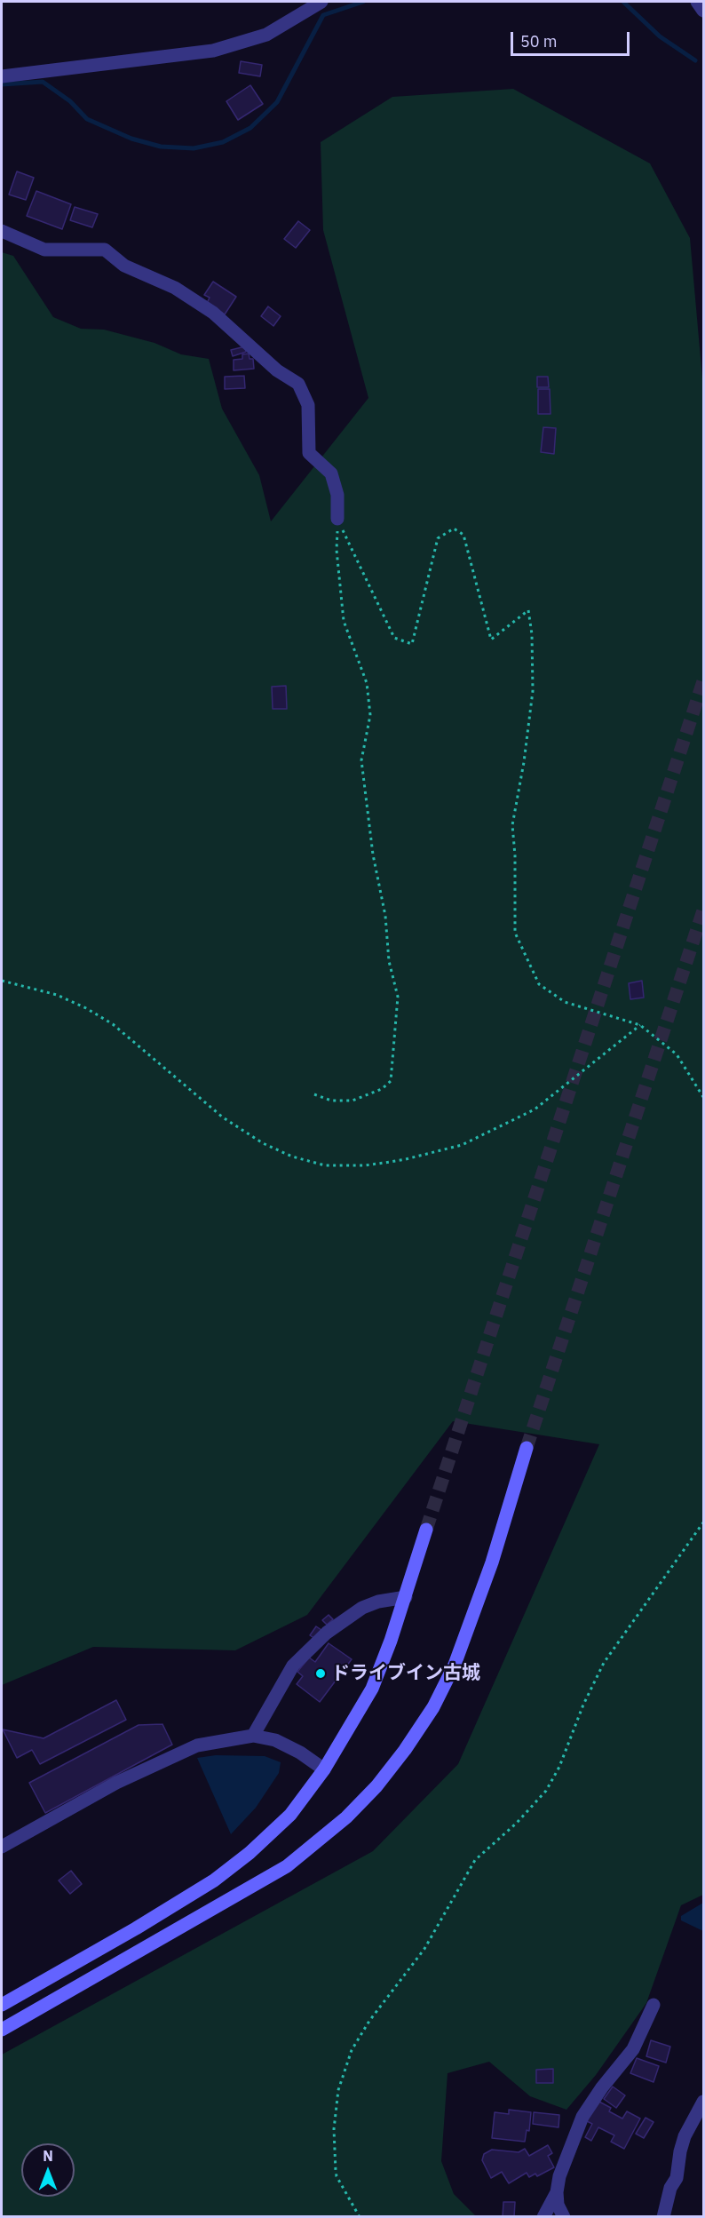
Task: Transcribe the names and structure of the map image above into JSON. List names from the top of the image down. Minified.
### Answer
{"places":["ドライブイン古城"],"scale_bar":"50 m","north":"top"}
